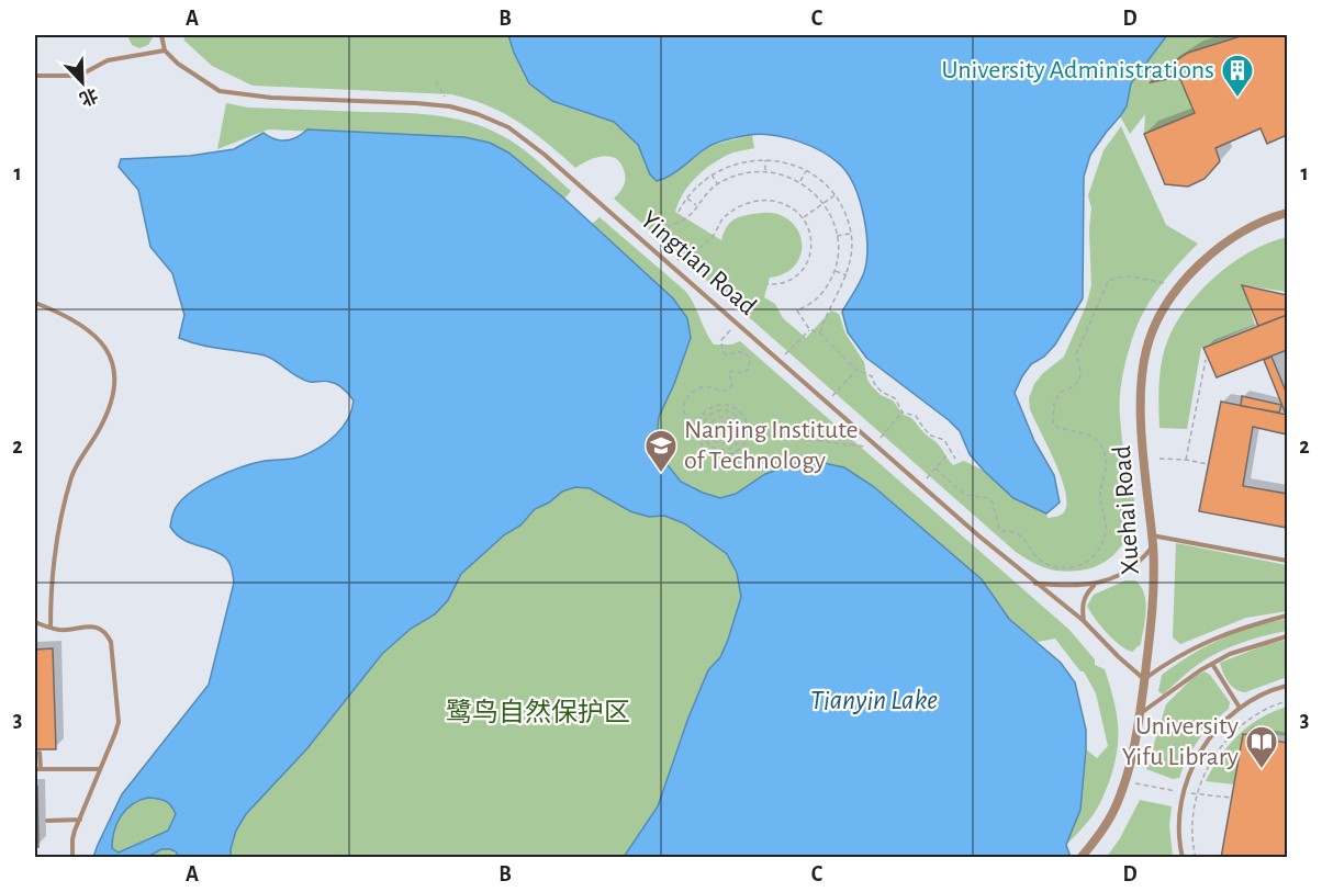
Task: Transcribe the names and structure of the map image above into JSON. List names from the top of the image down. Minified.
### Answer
{"streets":{"street":["Xuehai Road"],"lane":["Yingtian Road"]},"crossings":[["Yingtian Road","Xuehai Road"]],"water":["Tianyin Lake"],"parks":["鹭鸟自然保护区"],"places":{"building":["University Administrations"],"school or university":["Nanjing Institute of Technology"],"library":["University Yifu Library"]},"north":"bottom right","grid":{"columns":["A","B","C","D"],"rows":["1","2","3"]}}
